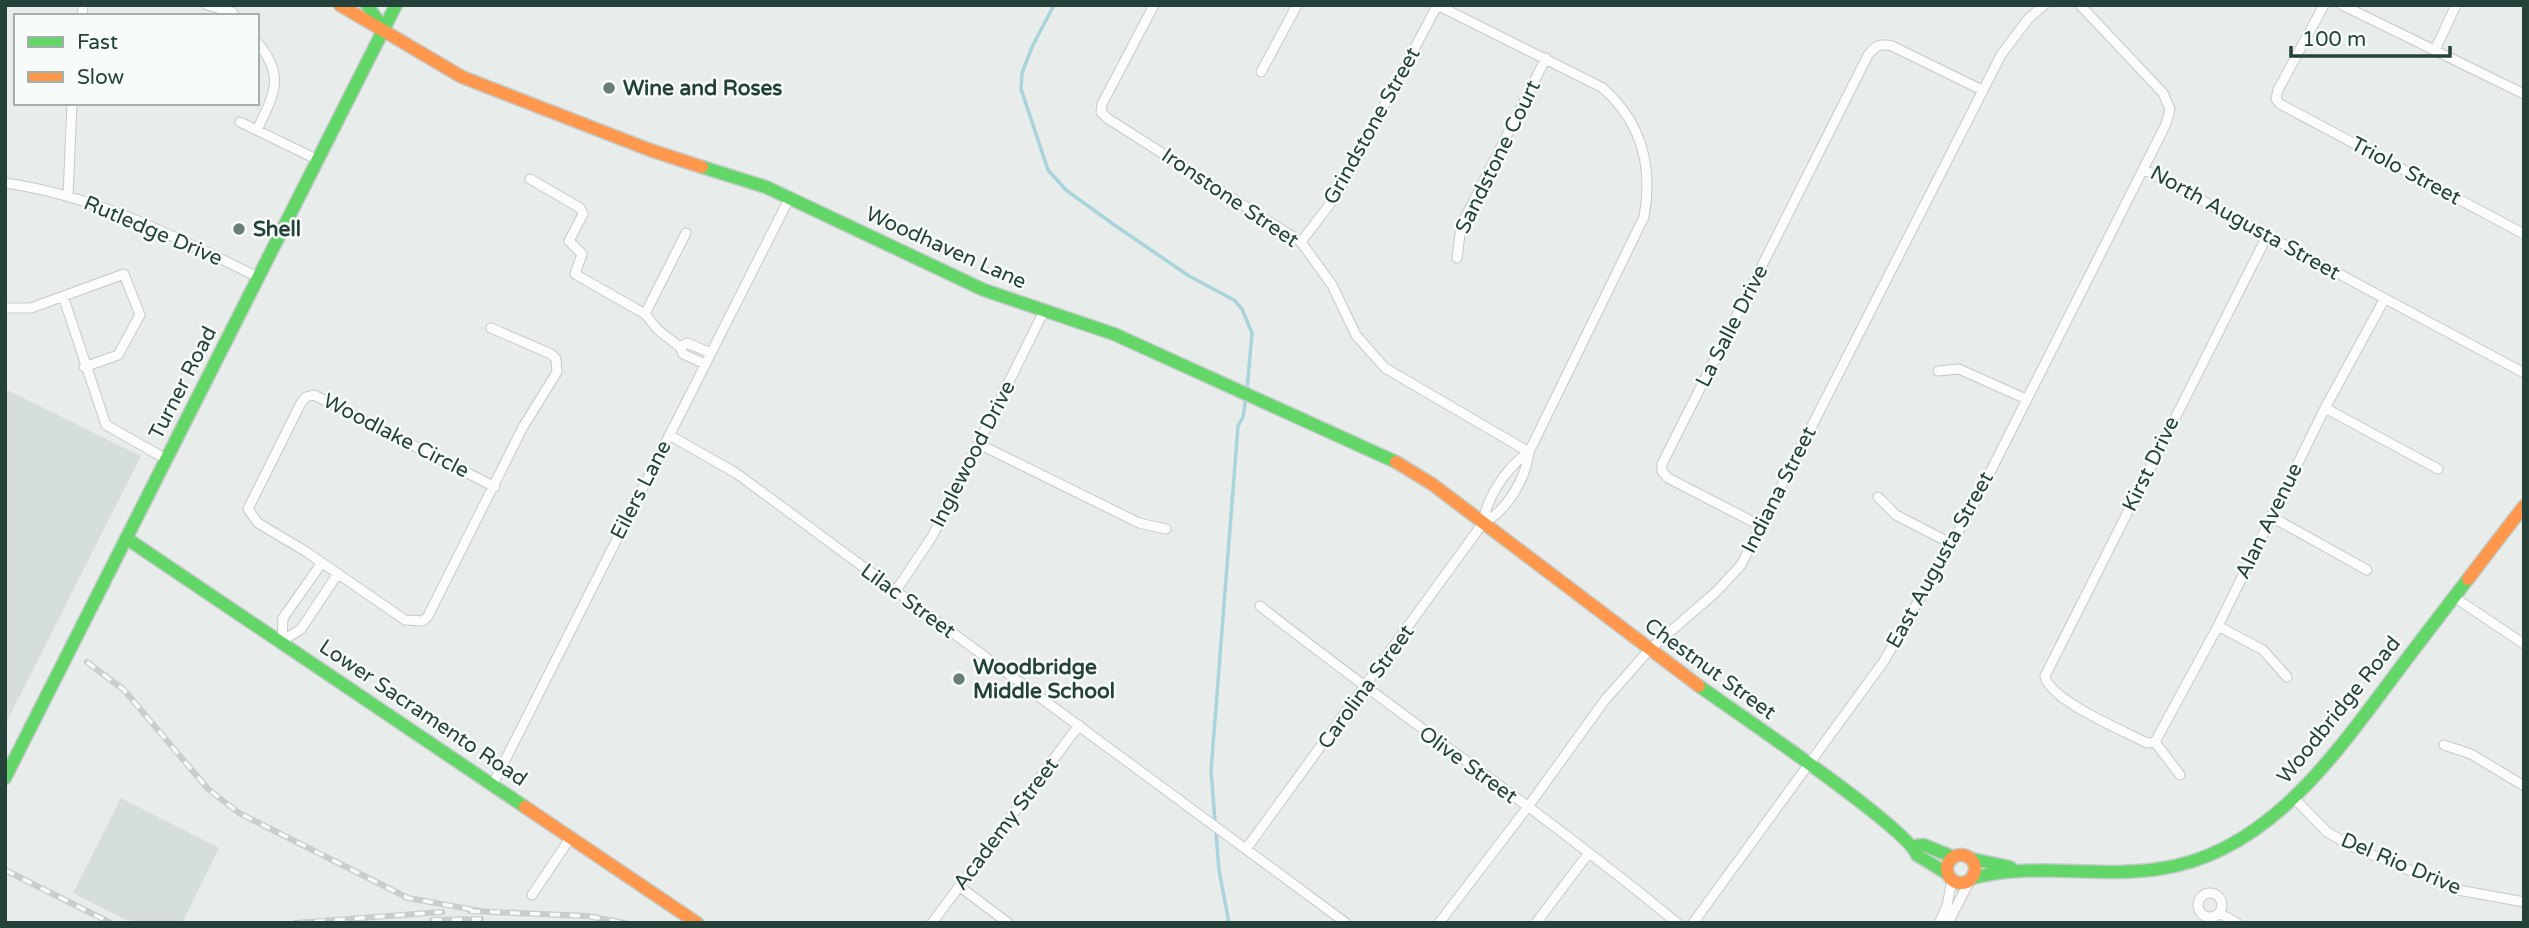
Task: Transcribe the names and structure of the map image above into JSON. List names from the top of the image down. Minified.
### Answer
{"streets":{"street":["Grindstone Street","Sandstone Court","Triolo Street","Ironstone Street","North Augusta Street","Rutledge Drive","Woodhaven Lane","La Salle Drive","Turner Road","Woodlake Circle","Inglewood Drive","Kirst Drive","Eilers Lane","Indiana Street","Alan Avenue","East Augusta Street","Lilac Street","Chestnut Street","Carolina Street","Woodbridge Road","Lower Sacramento Road","Olive Street","Academy Street","Del Rio Drive"]},"crossings":[["Grindstone Street","Ironstone Street"],["Grindstone Street","Carolina Street"],["Sandstone Court","Carolina Street"],["Ironstone Street","Carolina Street"],["North Augusta Street","Kirst Drive"],["North Augusta Street","Alan Avenue"],["North Augusta Street","East Augusta Street"],["Rutledge Drive","Turner Road"],["Woodhaven Lane","Turner Road"],["Woodhaven Lane","Inglewood Drive"],["Woodhaven Lane","Eilers Lane"],["Woodhaven Lane","Chestnut Street"],["Woodhaven Lane","Carolina Street"],["La Salle Drive","Indiana Street"],["Turner Road","Lower Sacramento Road"],["Inglewood Drive","Lilac Street"],["Kirst Drive","Alan Avenue"],["Eilers Lane","Lilac Street"],["Eilers Lane","Lower Sacramento Road"],["Indiana Street","Chestnut Street"],["Indiana Street","Olive Street"],["East Augusta Street","Chestnut Street"],["Lilac Street","Carolina Street"],["Lilac Street","Academy Street"],["Chestnut Street","Carolina Street"],["Chestnut Street","Woodbridge Road"],["Carolina Street","Olive Street"],["Woodbridge Road","Del Rio Drive"]],"places":["Wine and Roses","Shell","Woodbridge Middle School"],"legend":["Fast","Slow"],"scale_bar":"100 m"}
